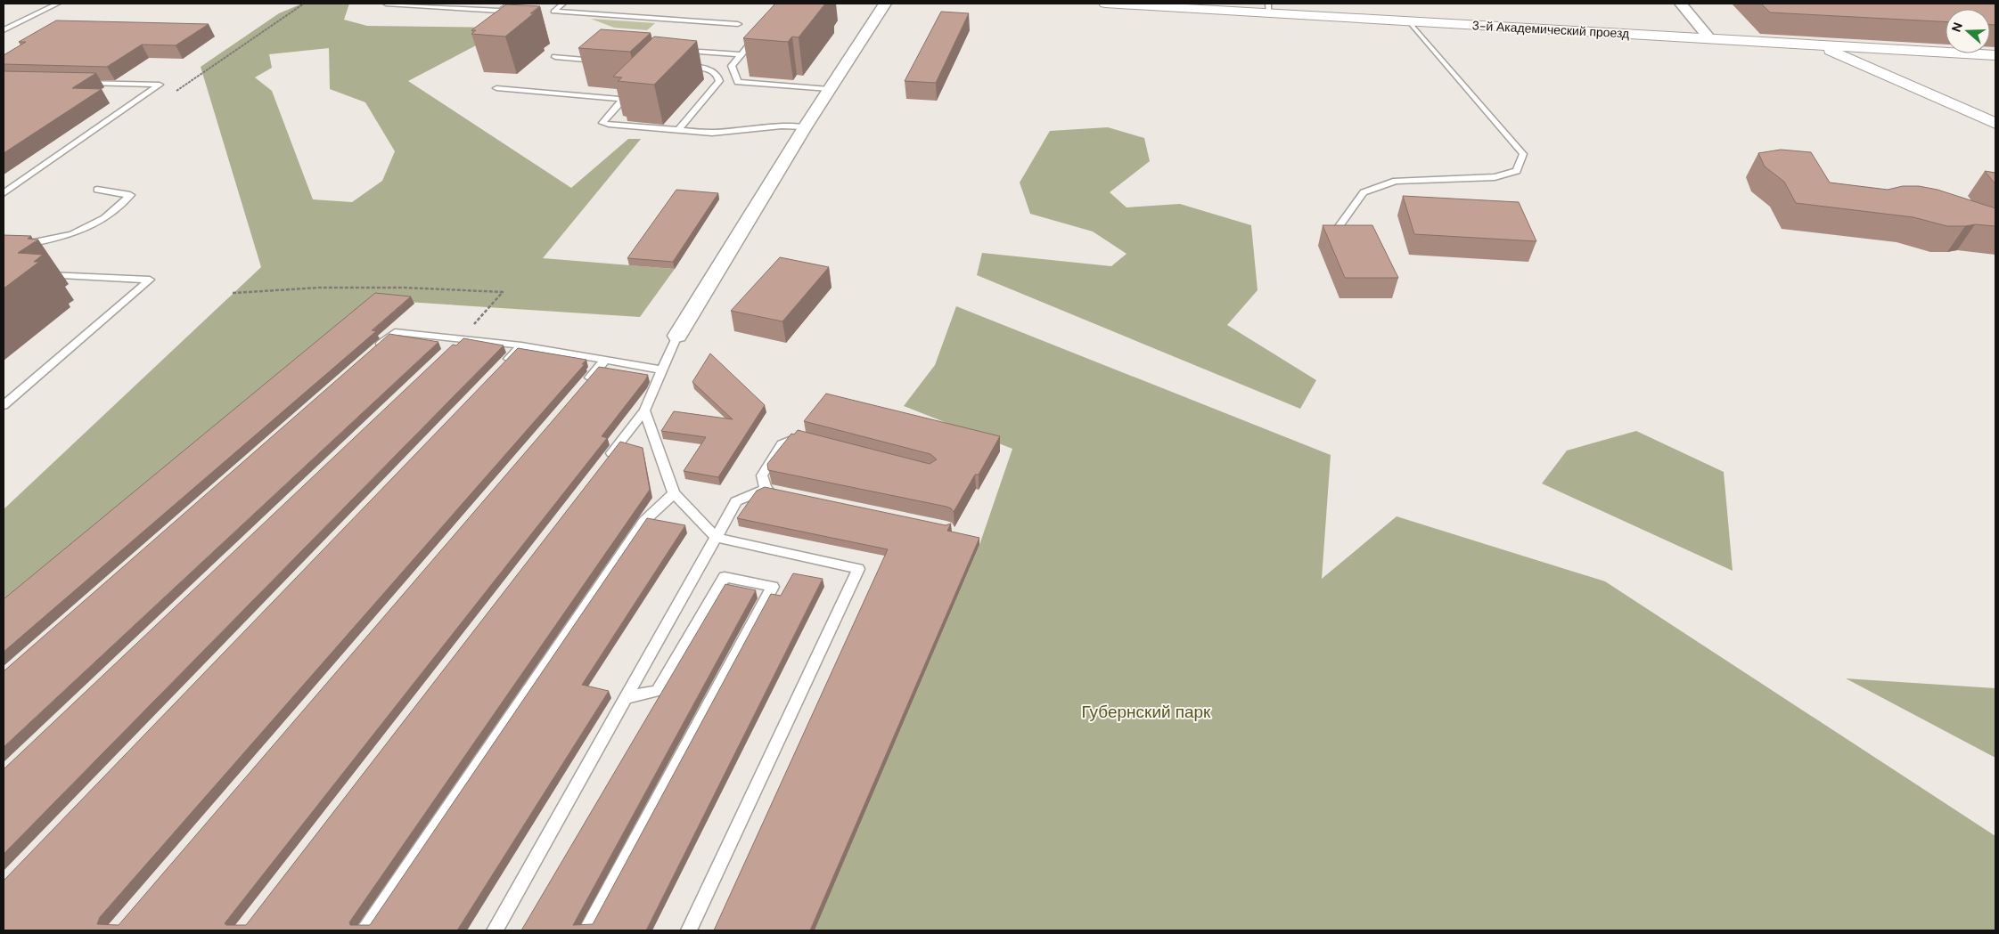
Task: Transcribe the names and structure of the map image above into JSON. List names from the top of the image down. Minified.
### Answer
{"streets":{"street":["3-й Академический проезд"]},"parks":["Губернский парк"],"north":"left"}
